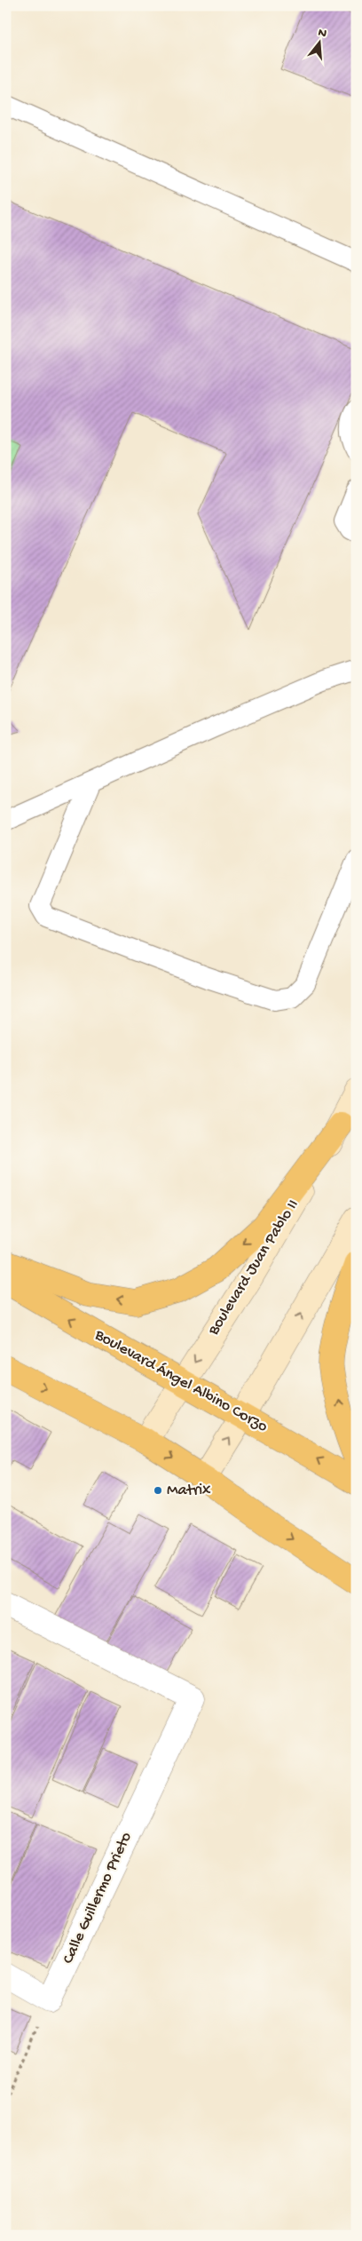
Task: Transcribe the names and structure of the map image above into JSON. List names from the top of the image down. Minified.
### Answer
{"streets":{"main road":["Boulevard Ángel Albino Corzo"],"street":["Boulevard Juan Pablo II","Calle Guillermo Prieto"]},"crossings":[["Boulevard Juan Pablo II","Boulevard Ángel Albino Corzo"]],"places":["Matrix"],"north":"top"}
